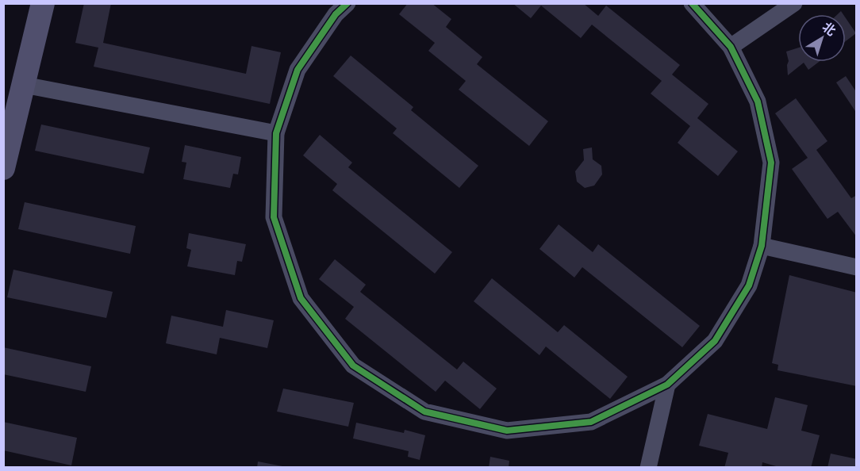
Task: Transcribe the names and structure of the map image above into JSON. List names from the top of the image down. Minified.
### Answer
{"north":"top right"}
